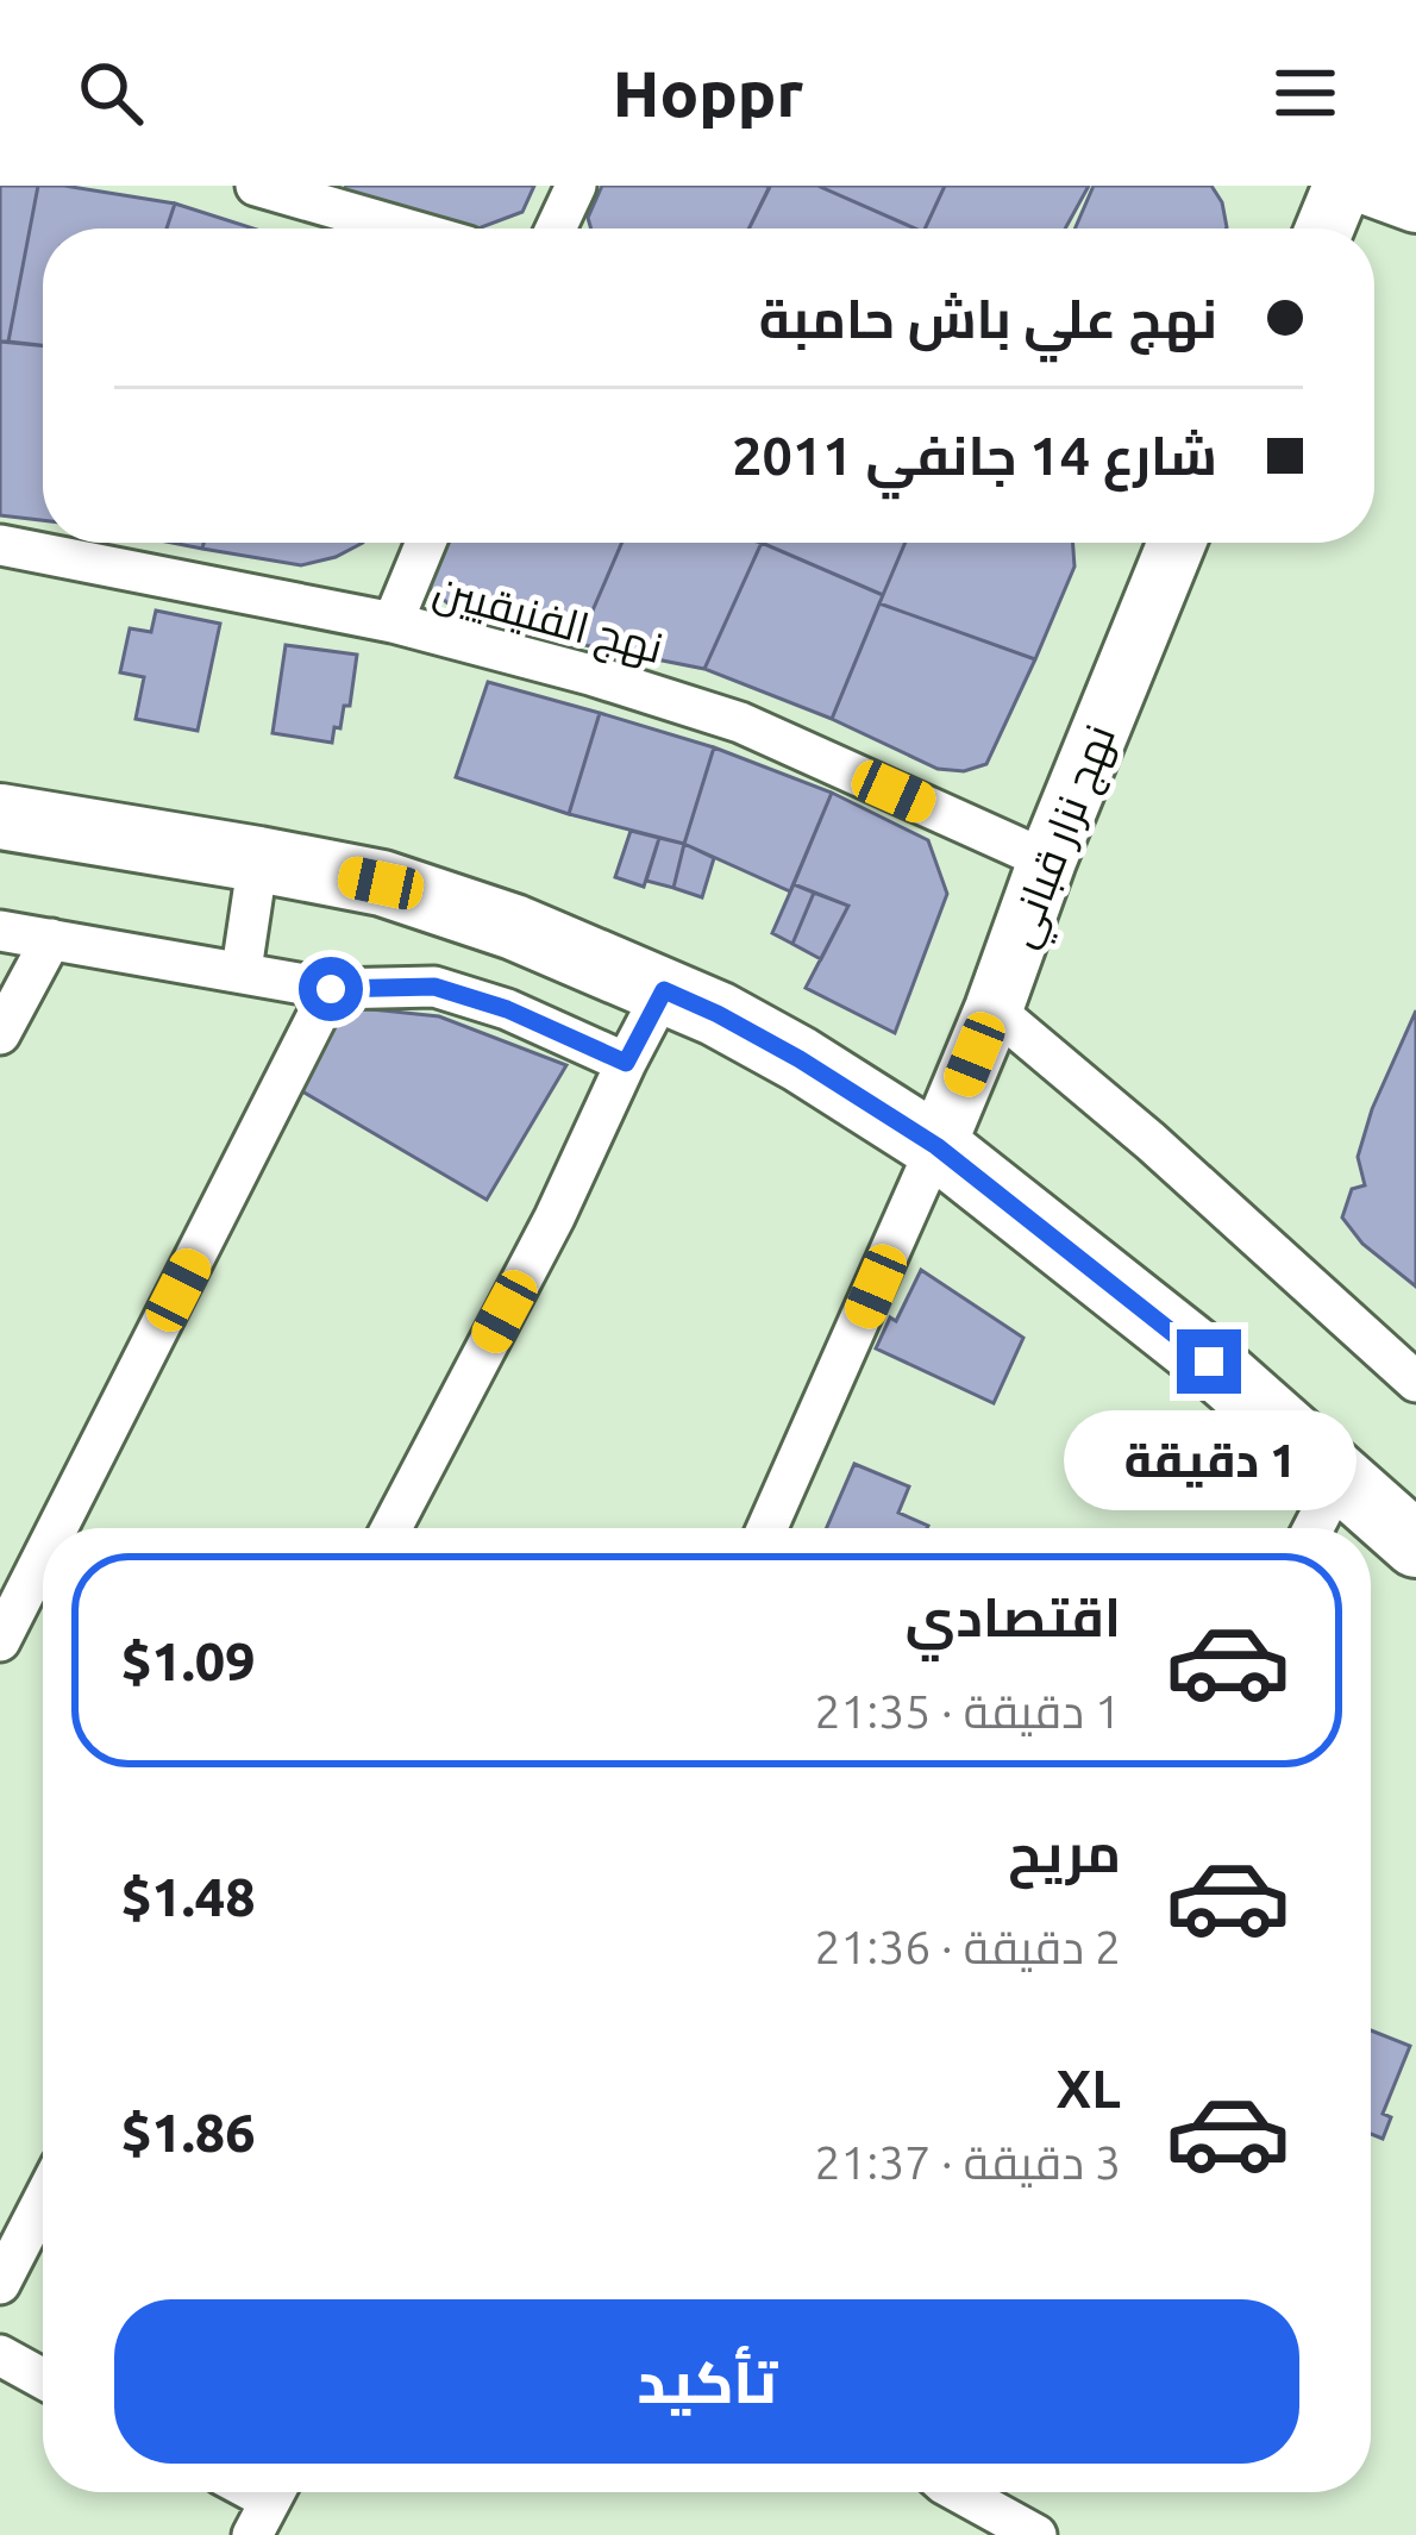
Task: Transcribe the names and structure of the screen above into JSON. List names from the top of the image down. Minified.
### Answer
{"streets":{"main road":["نهج نزار قباني"],"street":["نهج الفنيقيين"]},"crossings":[["نهج الفنيقيين","نهج نزار قباني"]],"page":{"header":"Hoppr","banner":["نهج علي باش حامبة","شارع 14 جانفي 2011"],"bubble":"1 دقيقة","list":[{"name":"اقتصادي","note":"1 دقيقة · 21:35","value":"$1.09"},{"name":"مريح","note":"2 دقيقة · 21:36","value":"$1.48"},{"name":"XL","note":"3 دقيقة · 21:37","value":"$1.86"}],"buttons":"تأكيد"}}
